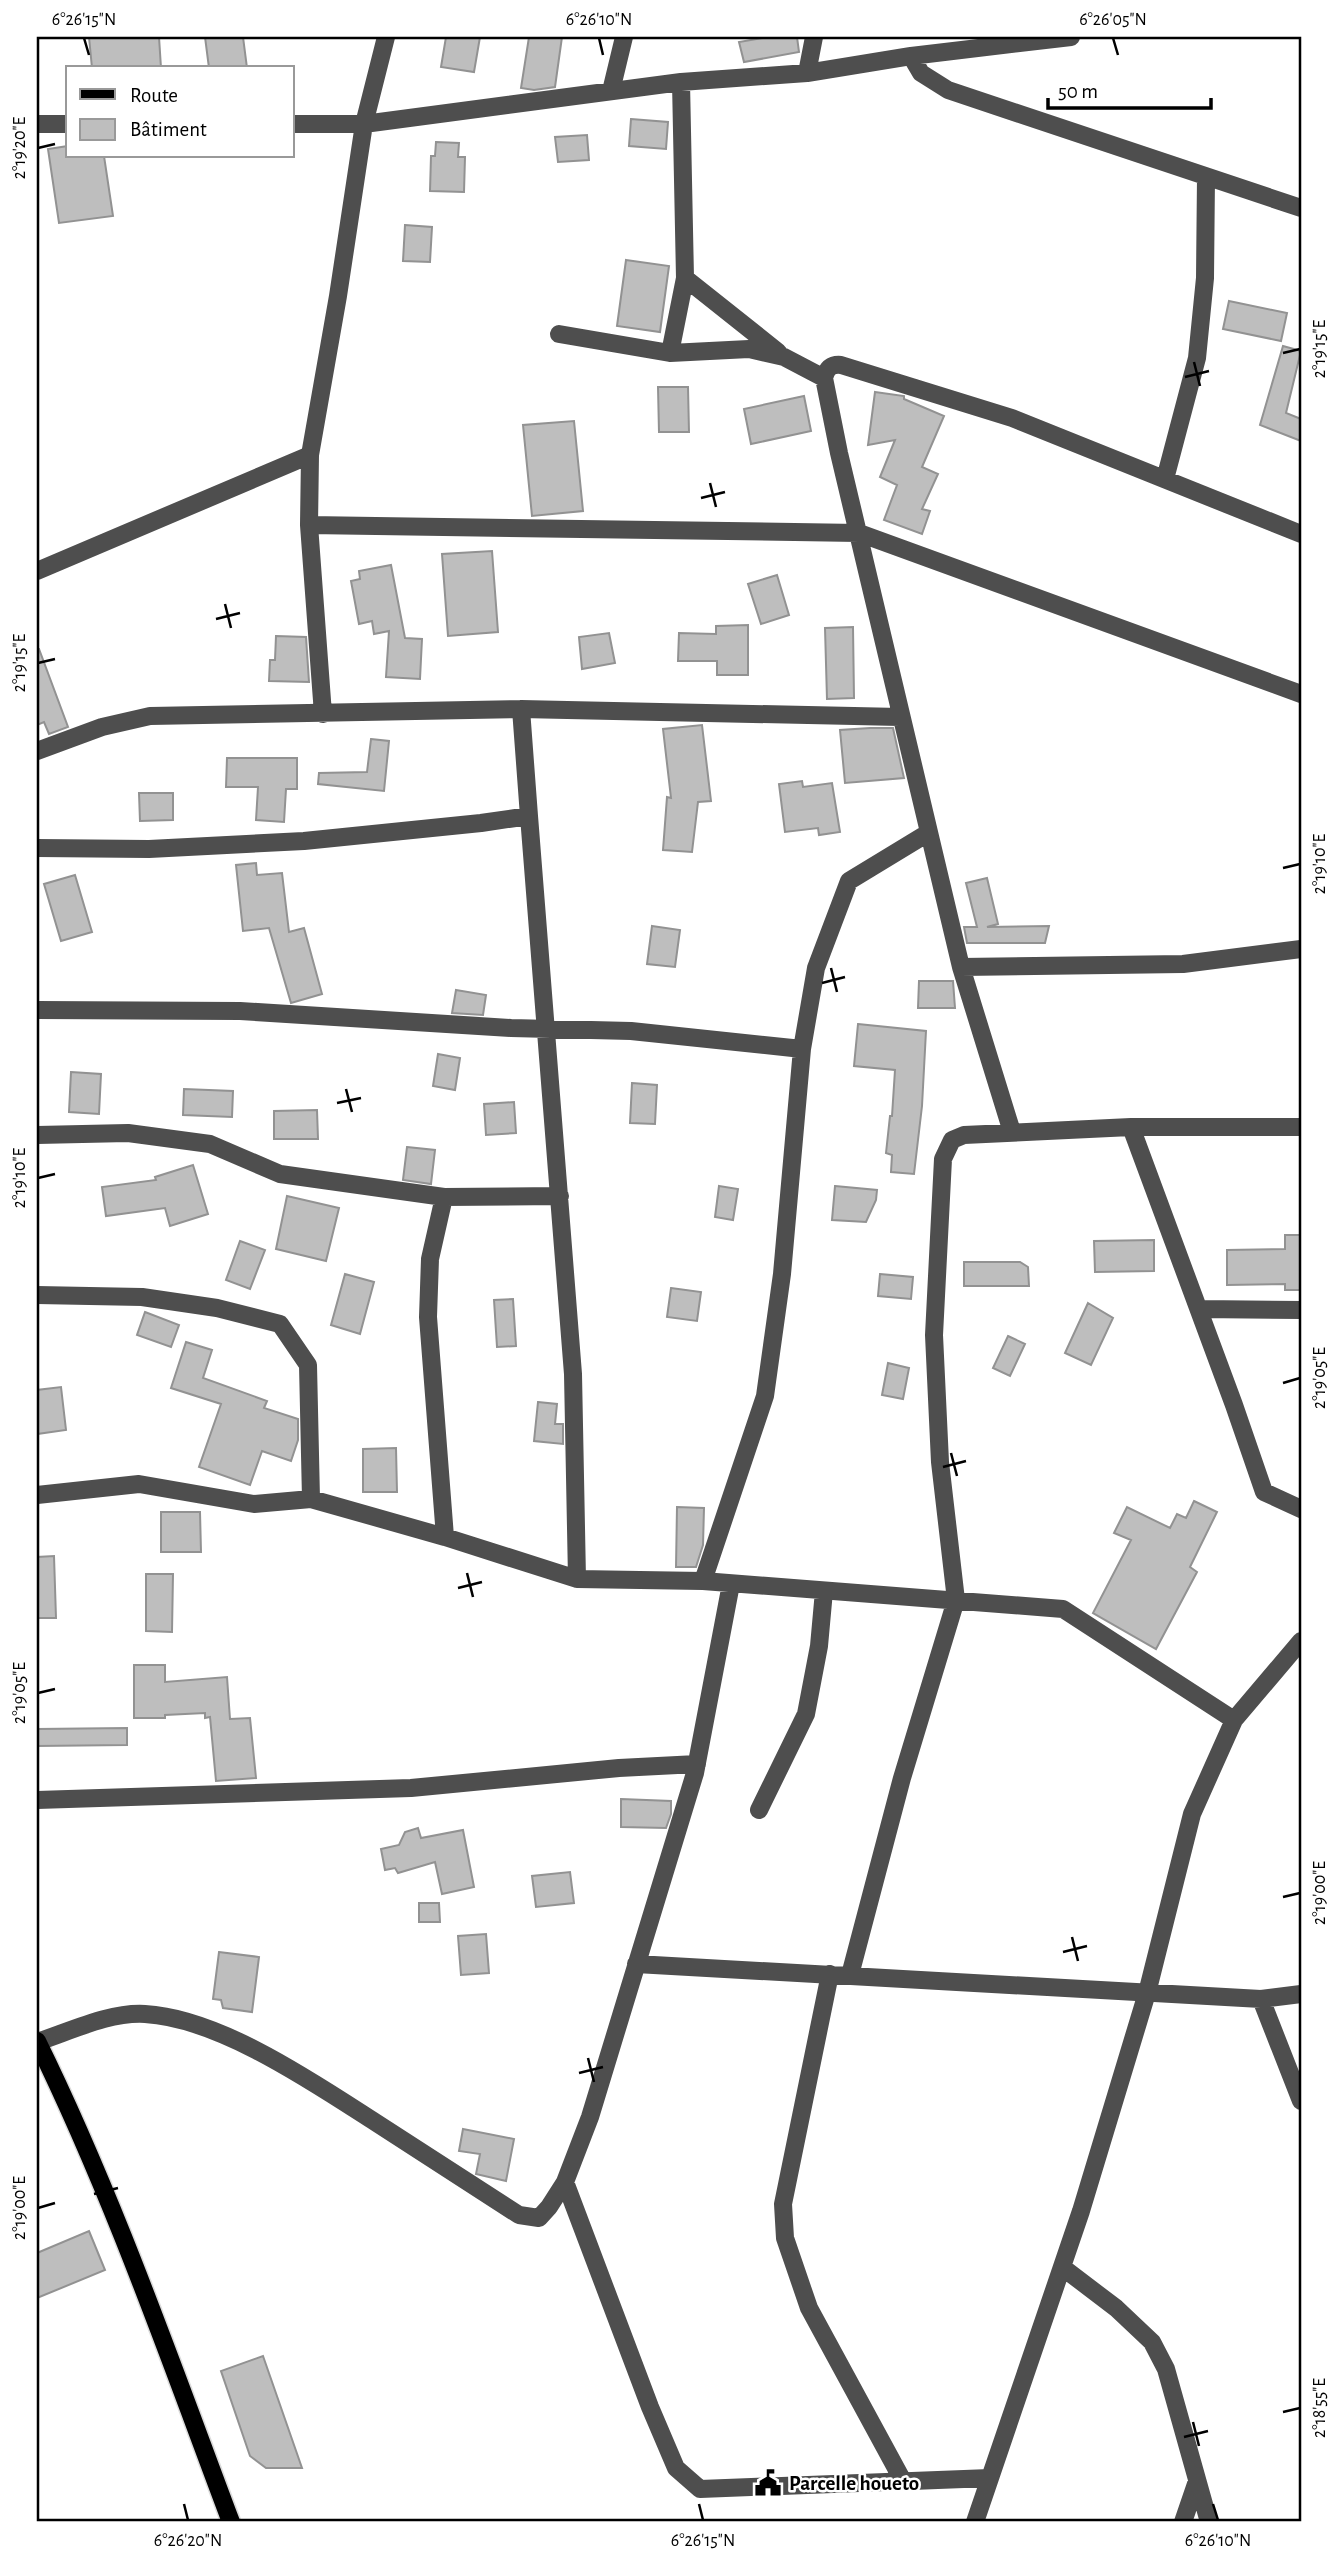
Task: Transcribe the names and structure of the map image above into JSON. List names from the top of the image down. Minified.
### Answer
{"places":{"public building":["Parcelle houeto"]},"legend":["Route","Bâtiment"],"scale_bar":"50 m","coordinates":["6°26'15\"N","6°26'10\"N","6°26'05\"N","2°19'20\"E","2°19'15\"E","2°19'10\"E","2°19'05\"E","2°19'00\"E","2°18'55\"E","6°26'20\"N"]}
